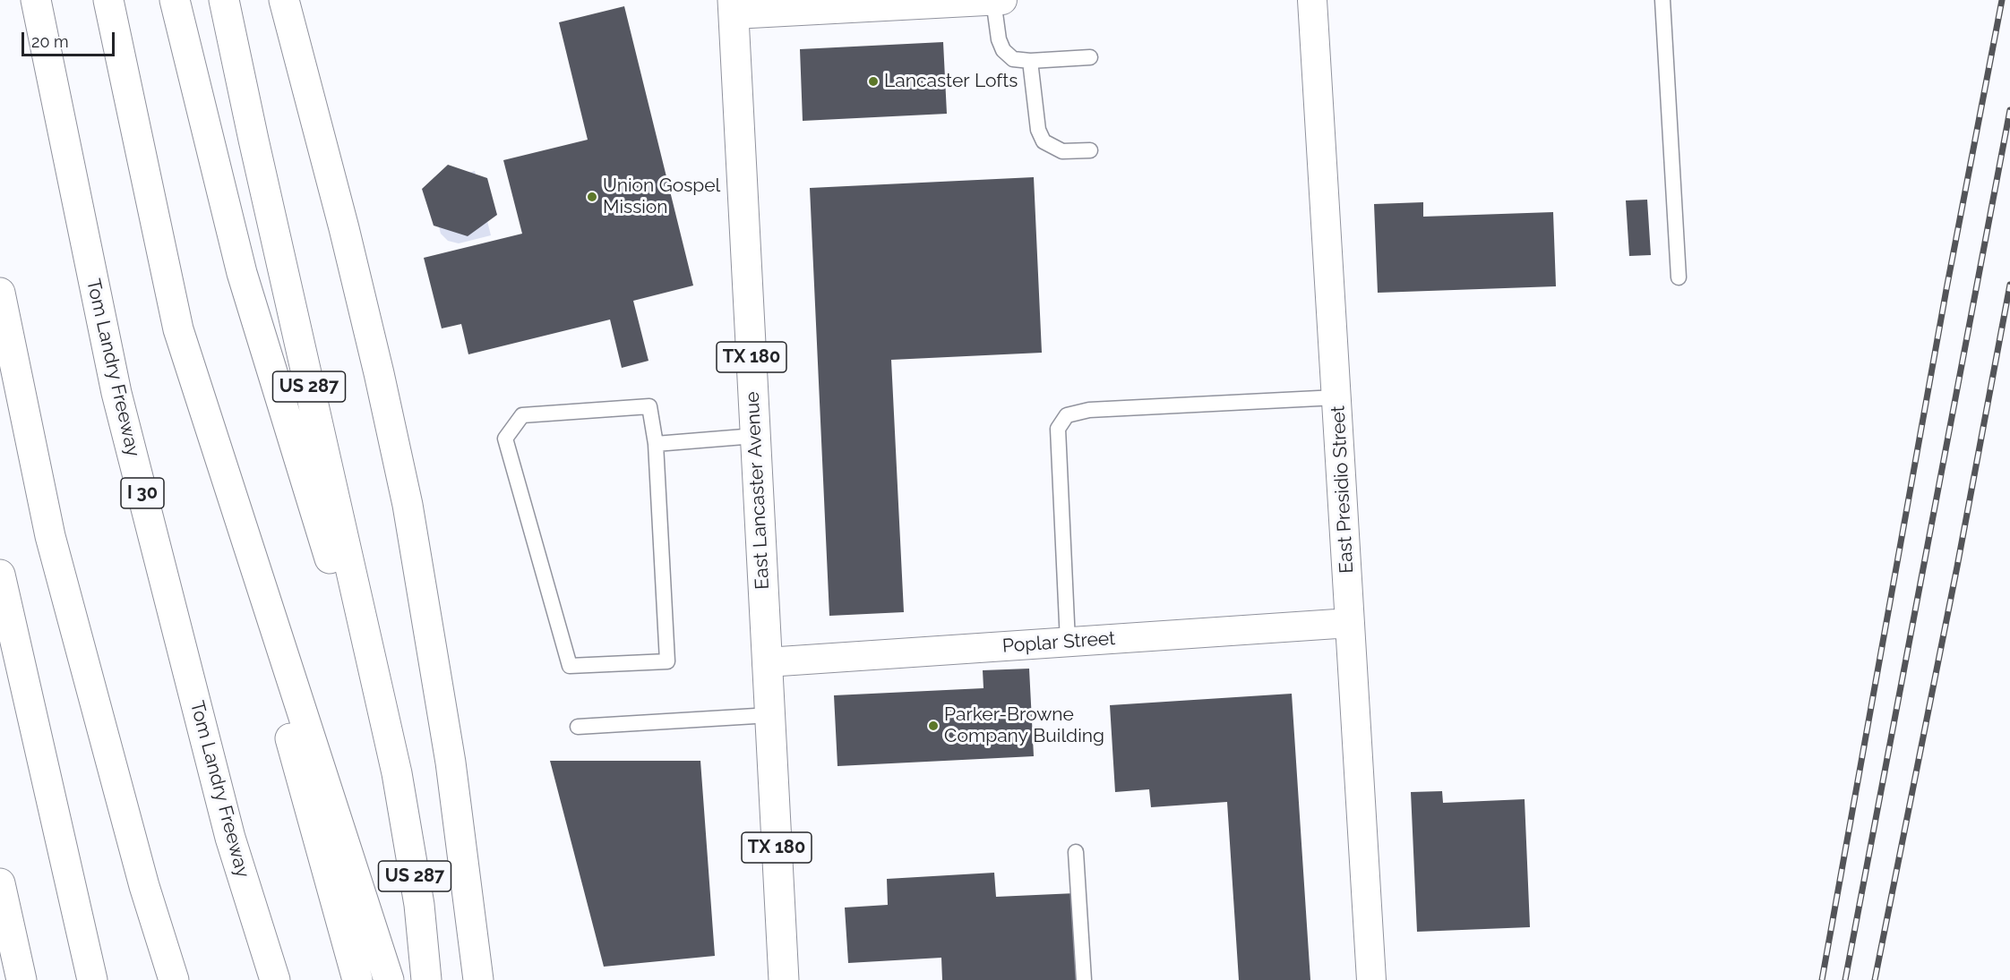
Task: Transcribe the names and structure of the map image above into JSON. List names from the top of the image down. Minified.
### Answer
{"streets":{"main road":["TX 180","Tom Landry Freeway","US 287","East Lancaster Avenue","I 30"],"street":["East Presidio Street","Poplar Street"]},"crossings":[["East Presidio Street","Poplar Street"],["East Lancaster Avenue","Poplar Street"]],"places":["Lancaster Lofts","Union Gospel Mission","Parker-Browne Company Building"],"scale_bar":"20 m"}
